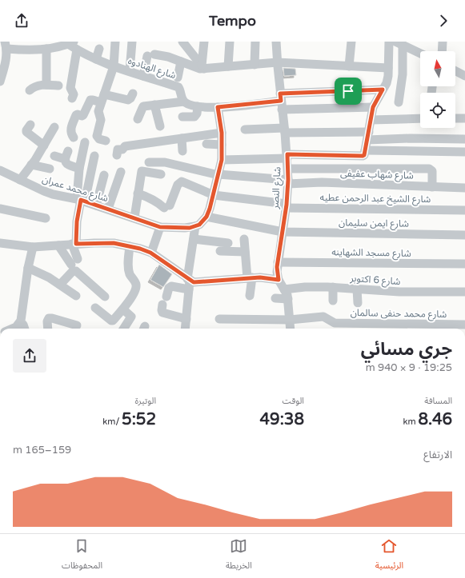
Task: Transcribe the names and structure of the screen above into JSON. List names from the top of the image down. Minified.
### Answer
{"streets":{"street":["شارع الهنادوه","شارع شهاب عفيفى","شارع النصر","شارع محمد عمران","شارع الشيخ عبد الرحمن عطيه","شارع ايمن سليمان","شارع مسجد الشهاينه","شارع 6 اكتوبر","شارع محمد حنفى سالمان"]},"crossings":[["شارع شهاب عفيفى","شارع النصر"],["شارع النصر","شارع الشيخ عبد الرحمن عطيه"],["شارع النصر","شارع ايمن سليمان"],["شارع النصر","شارع مسجد الشهاينه"],["شارع النصر","شارع 6 اكتوبر"],["شارع النصر","شارع محمد حنفى سالمان"]],"north":"top","page":{"header":"Tempo","heading":["جري مسائي","19:25 · 9 × 940 m"],"stats":[["المسافة","8.46 km"],["الوقت","49:38"],["الوتيرة","5:52 /km"]],"chart":["الارتفاع","159–165 m"],"tabs":["الرئيسية","الخريطة","المحفوظات"]}}
